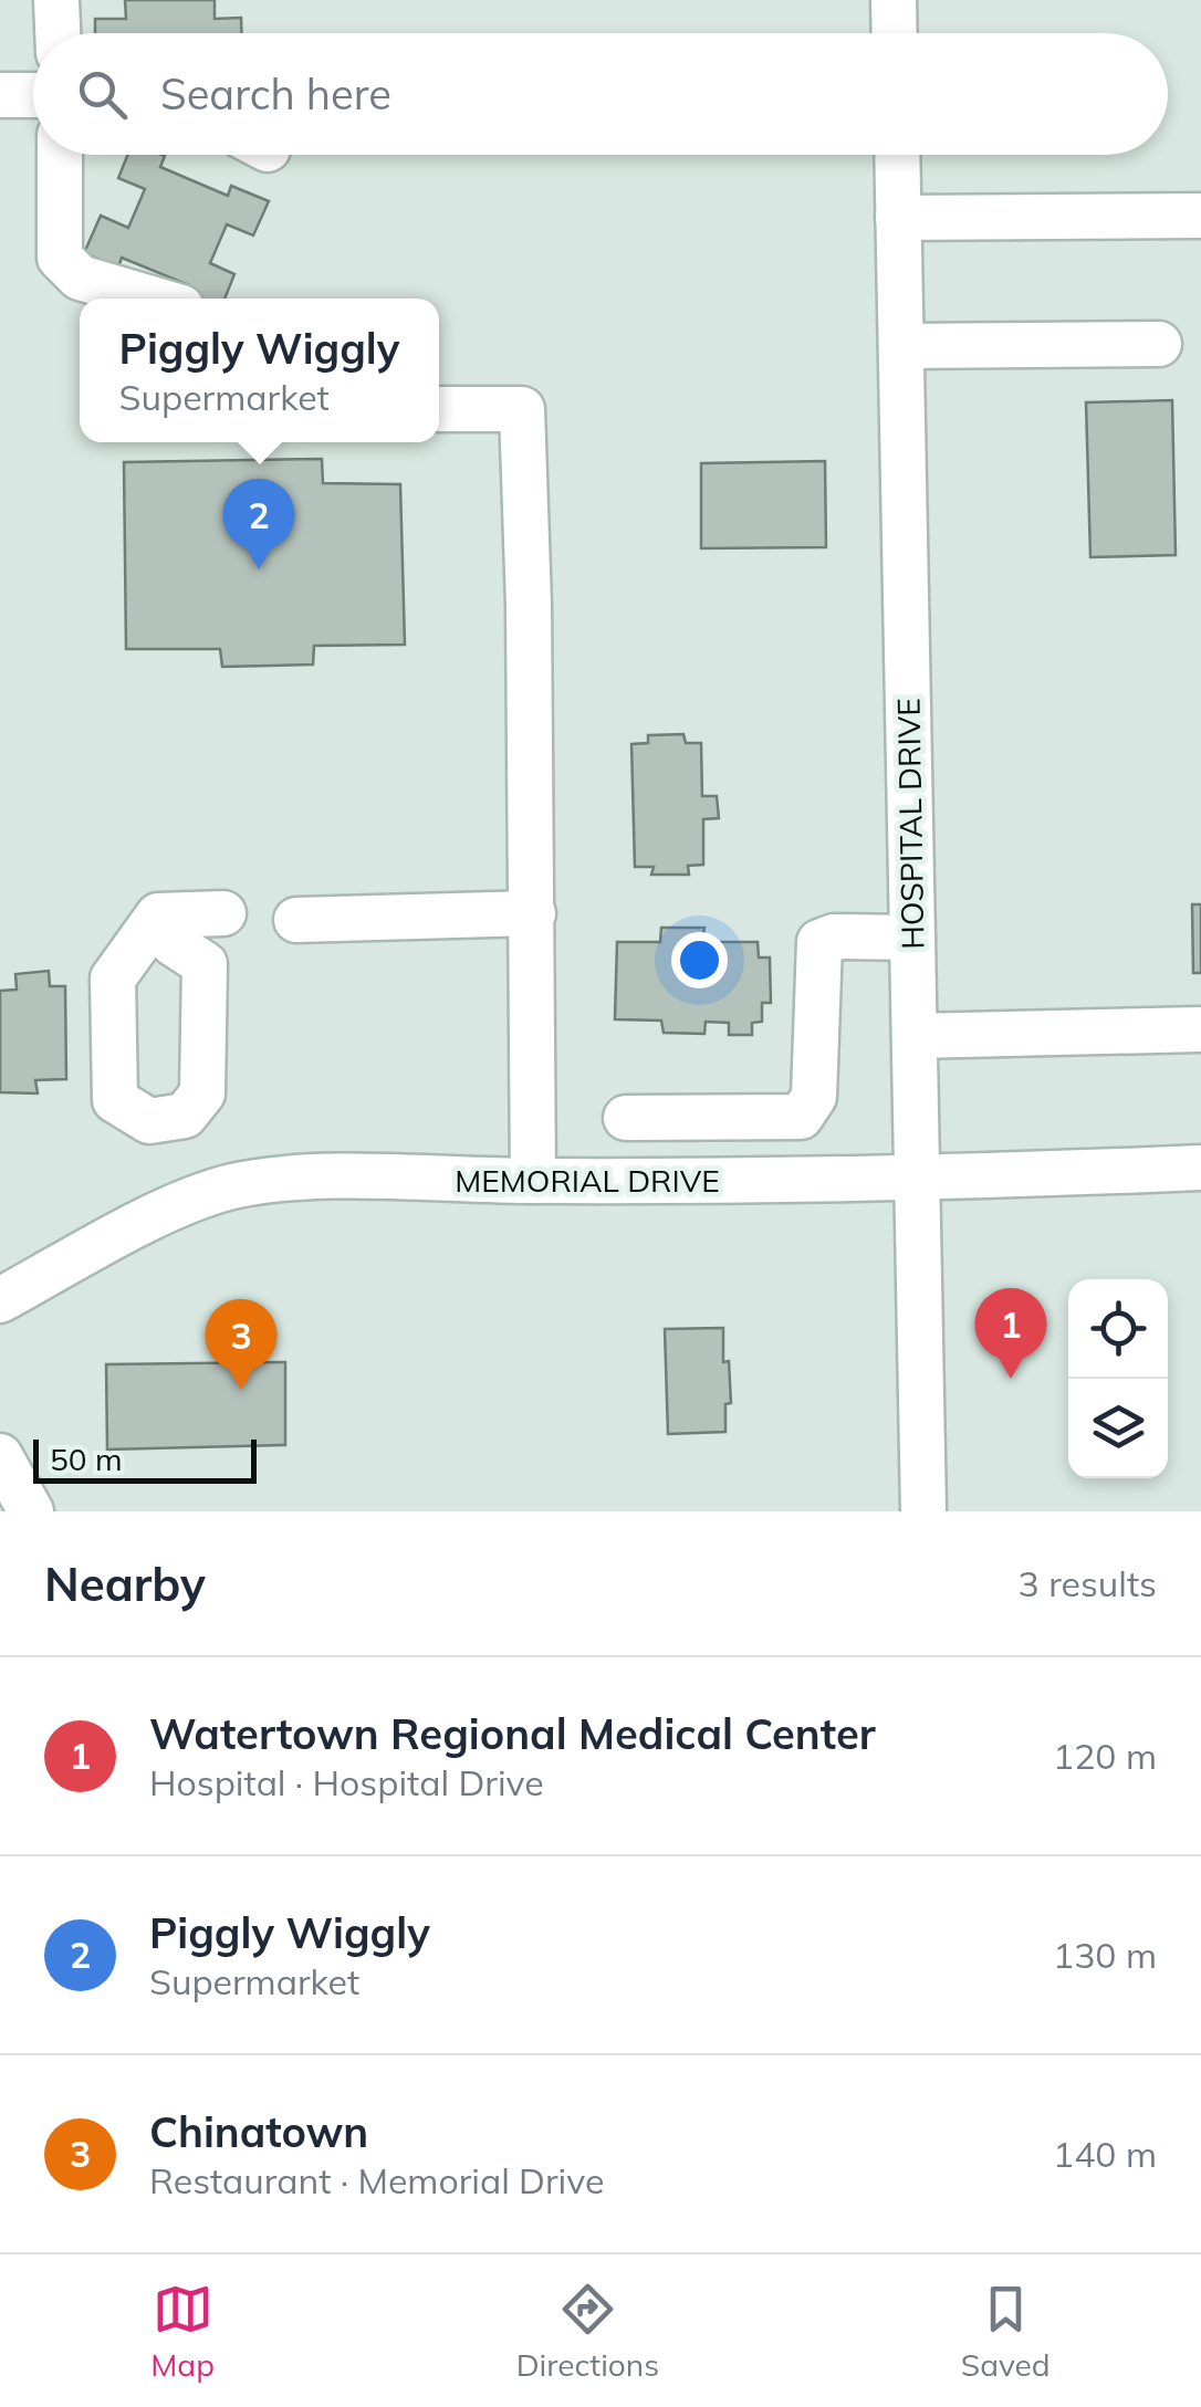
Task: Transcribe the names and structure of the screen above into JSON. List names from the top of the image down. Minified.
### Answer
{"streets":{"street":["HOSPITAL DRIVE","MEMORIAL DRIVE"]},"crossings":[["HOSPITAL DRIVE","MEMORIAL DRIVE"]],"scale_bar":"50 m","page":{"search":"Search here","popup":["Piggly Wiggly","Supermarket"],"pins":["2","1","3"],"scale":"50 m","heading":["Nearby","3 results"],"list":[{"mark":"1","name":"Watertown Regional Medical Center","note":"Hospital · Hospital Drive","value":"120 m"},{"mark":"2","name":"Piggly Wiggly","note":"Supermarket","value":"130 m"},{"mark":"3","name":"Chinatown","note":"Restaurant · Memorial Drive","value":"140 m"}],"nav":["Map","Directions","Saved"]}}
